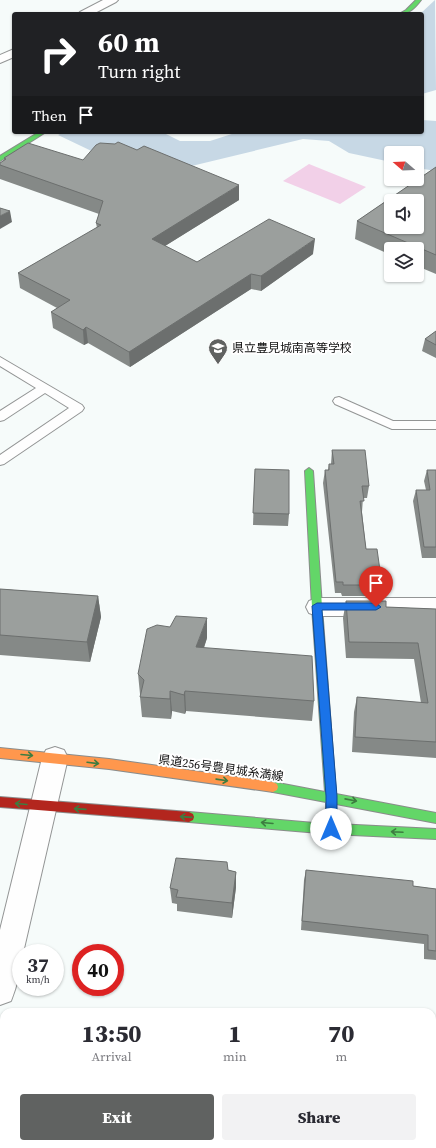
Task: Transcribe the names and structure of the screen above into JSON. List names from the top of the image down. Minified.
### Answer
{"streets":{"main road":["県道256号豊見城糸満線"]},"places":{"school or university":["県立豊見城南高等学校"]},"north":"left","page":{"turn":["60 m","Turn right"],"then":"Then","speed":"37 km/h","limit":"40","eta":["13:50","Arrival","1","min","70","m"],"buttons":["Exit","Share"]}}
